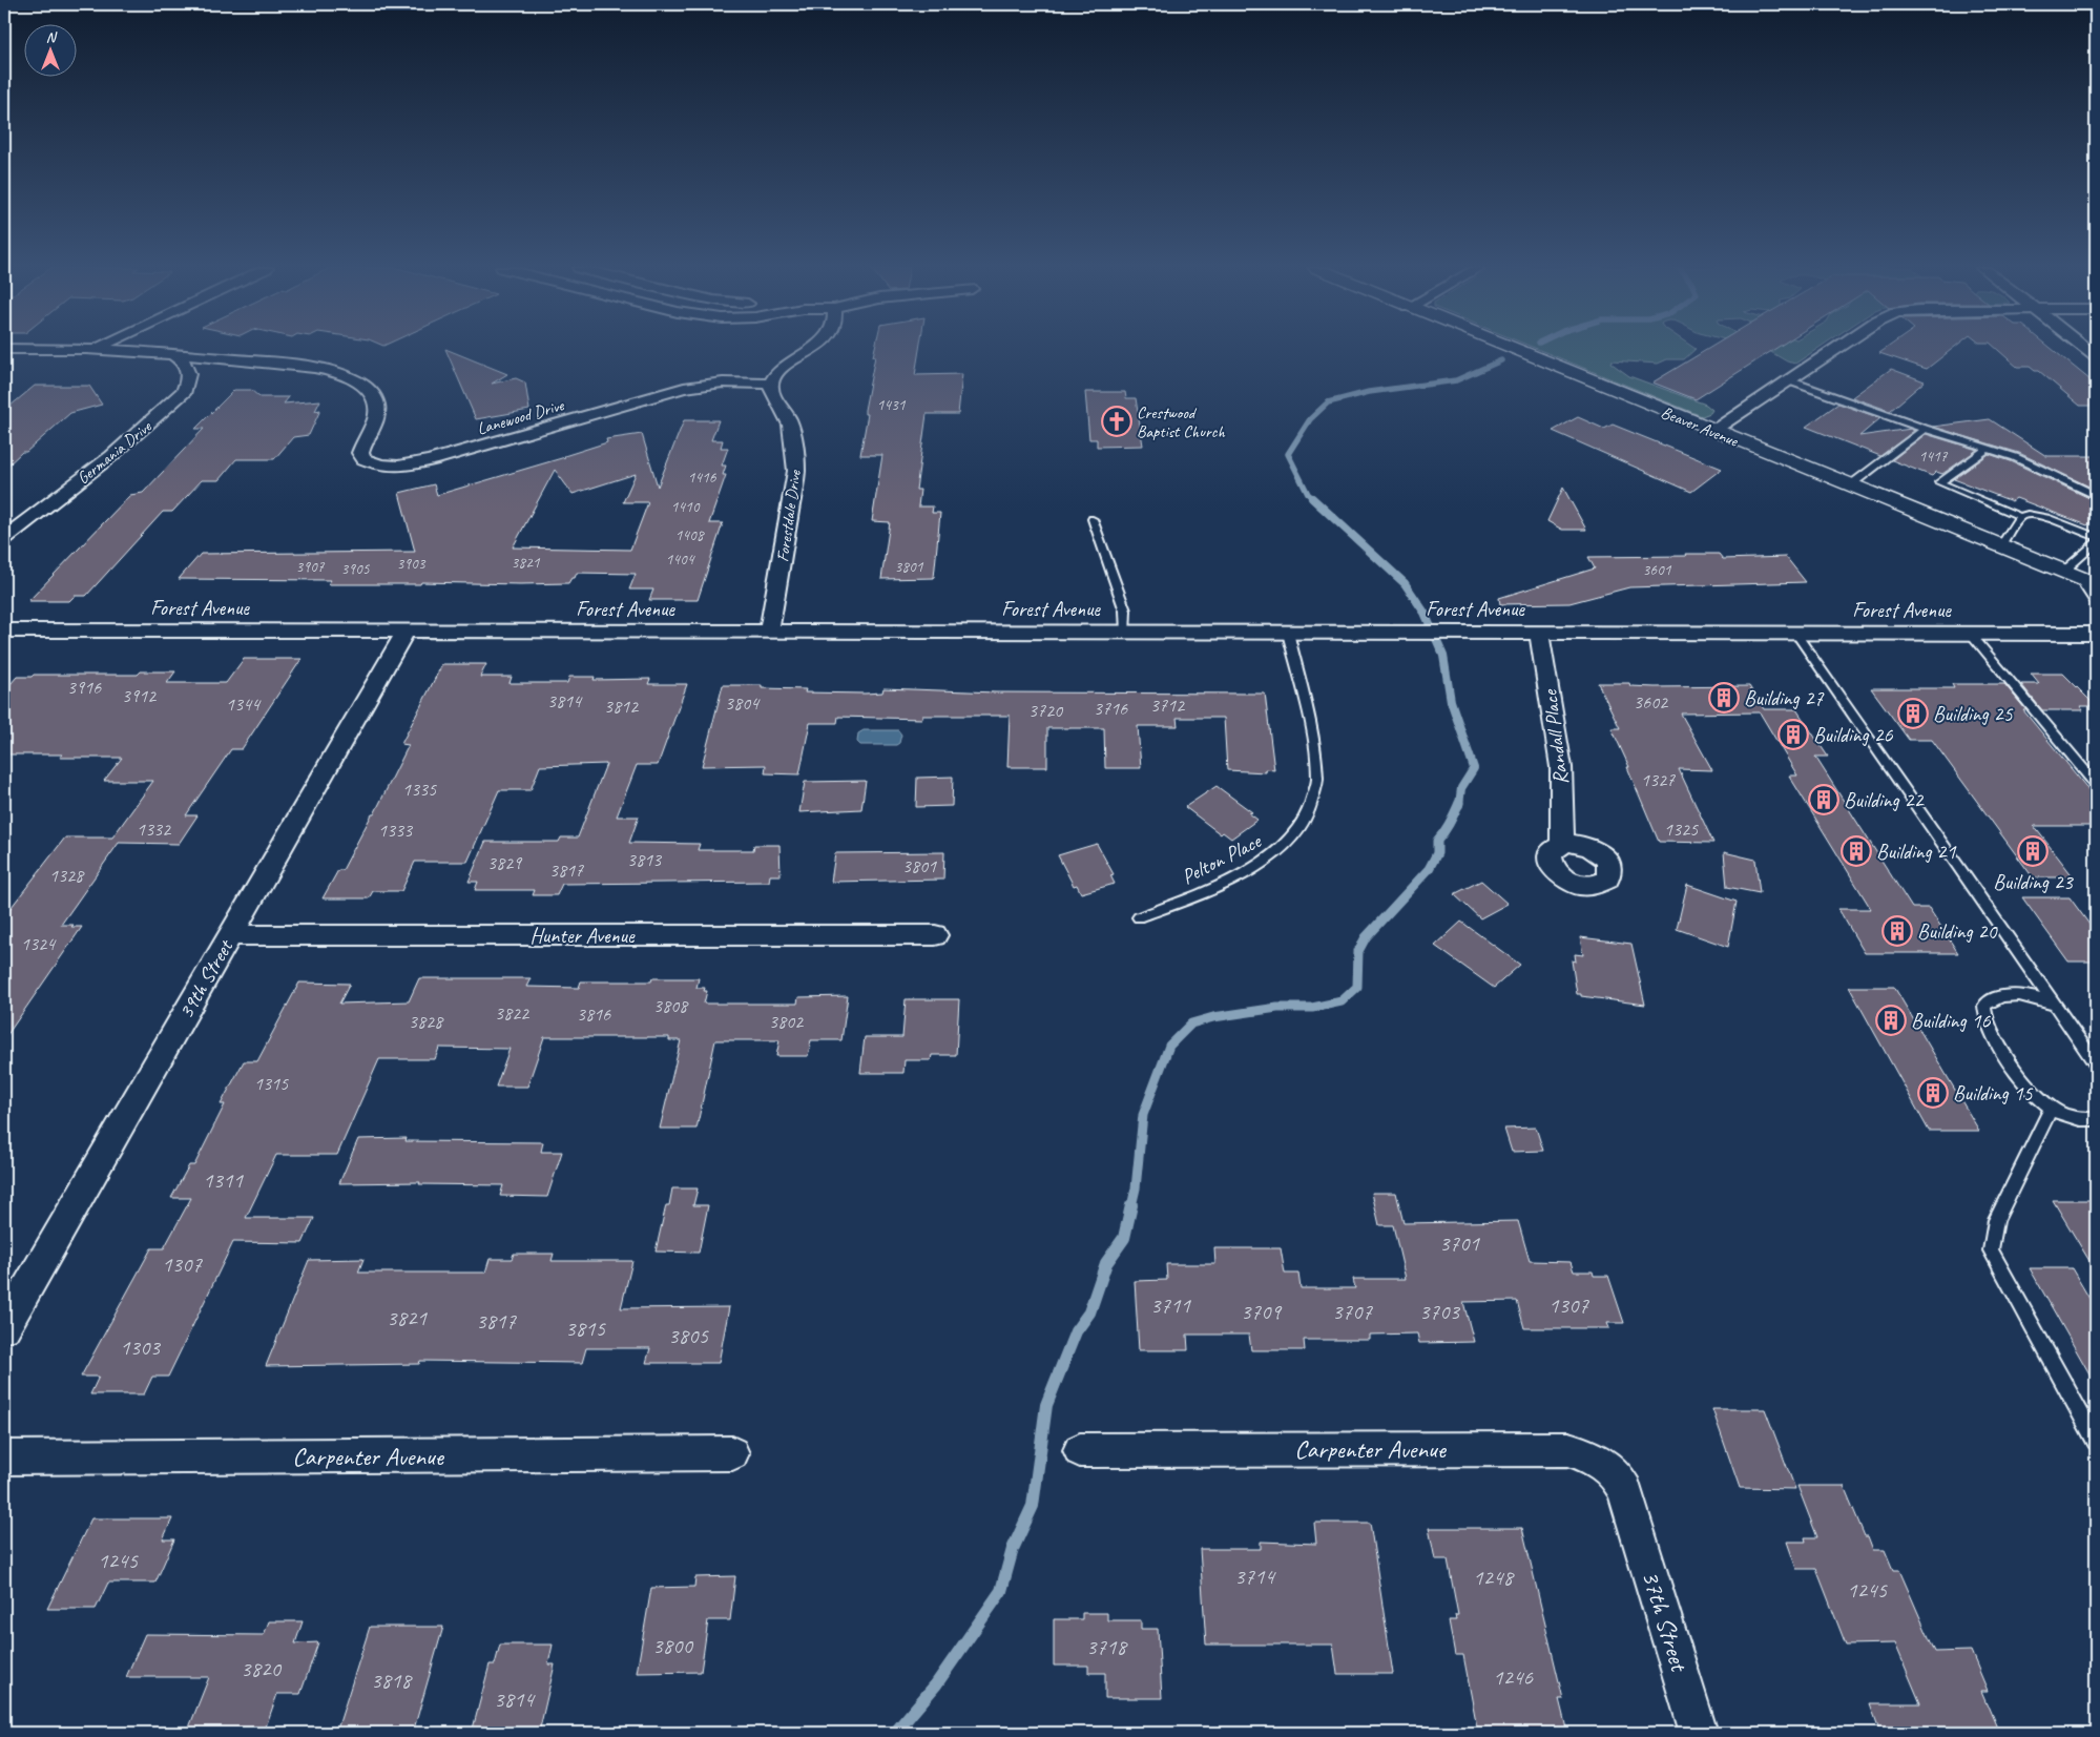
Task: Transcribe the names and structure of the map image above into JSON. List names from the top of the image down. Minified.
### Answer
{"streets":{"main road":["Beaver Avenue"],"street":["Lanewood Drive","Germania Drive","Forestdale Drive","Forest Avenue","Randall Place","Hunter Avenue","39th Street","Carpenter Avenue","37th Street"],"lane":["Pelton Place"]},"crossings":[["Lanewood Drive","Germania Drive"],["Lanewood Drive","Forestdale Drive"],["Forestdale Drive","Forest Avenue"],["Forest Avenue","Randall Place"],["Forest Avenue","Pelton Place"],["Forest Avenue","39th Street"],["Hunter Avenue","39th Street"],["Carpenter Avenue","37th Street"]],"places":{"church":["Crestwood Baptist Church"],"building":["Building 27","Building 25","Building 26","Building 22","Building 21","Building 23","Building 20","Building 16","Building 15"]},"house_numbers":["1431","1417","1416","1410","1408","1404","3821","3903","3907","3801","3905","3601","3916","3912","3814","3602","3804","1344","3712","3812","3716","3720","1327","1335","1332","1325","1333","3813","3829","3801","3817","1328","1324","3808","3822","3816","3828","3802","1315","1311","3701","1307","3711","1307","3709","3707","3703","3821","3817","3815","3805","1303","1245","3714","1248","1245","3800","3718","3820","1246","3818","3814"],"north":"top"}
